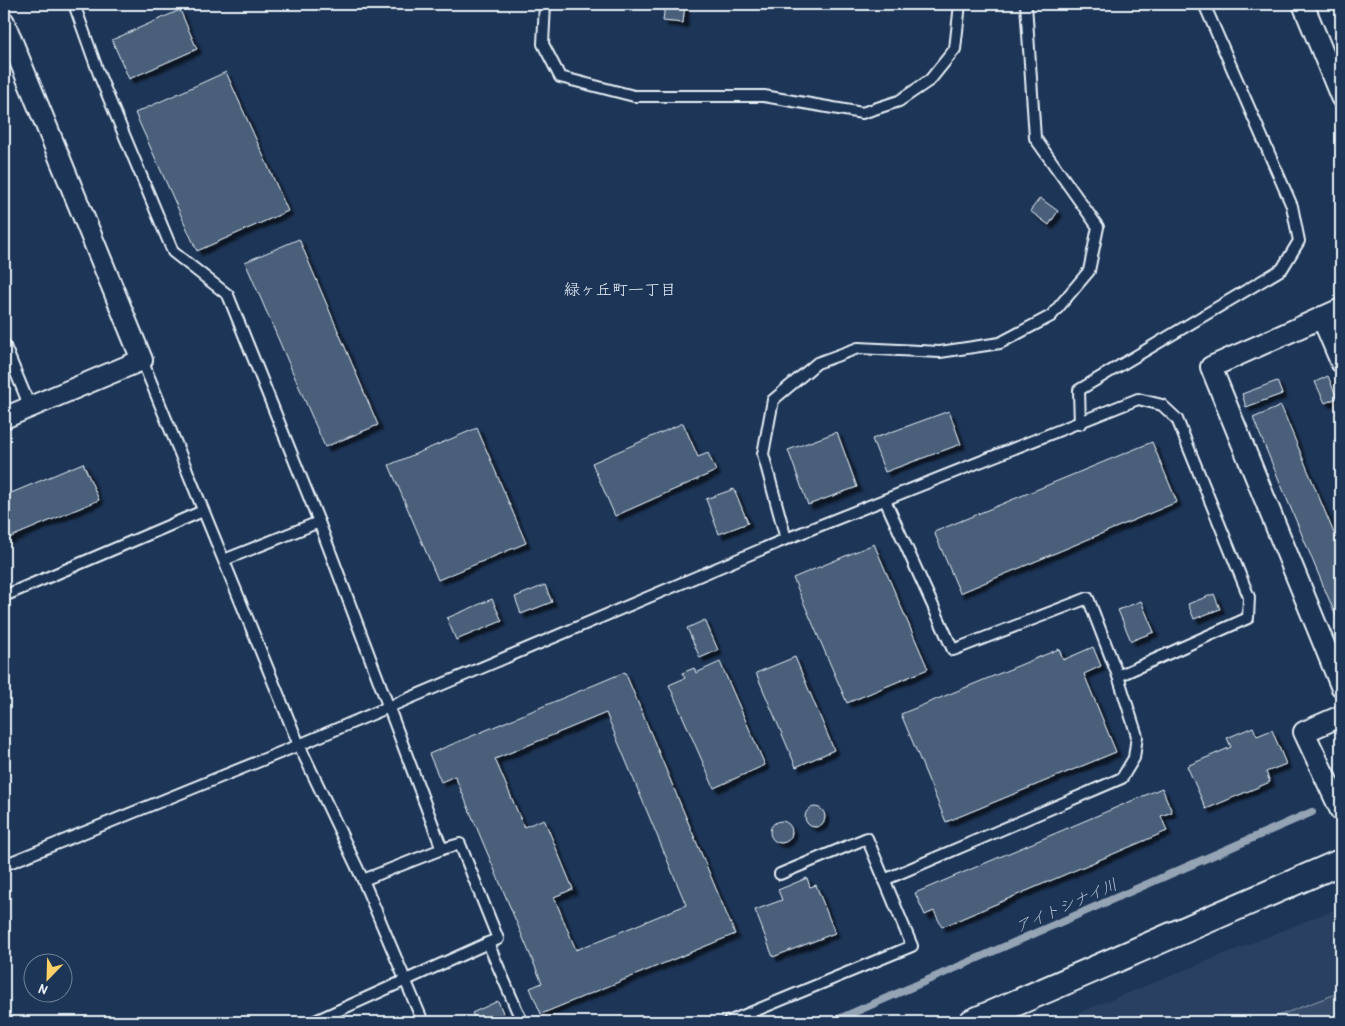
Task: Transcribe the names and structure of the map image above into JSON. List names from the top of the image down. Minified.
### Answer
{"districts":["緑ヶ丘町一丁目"],"water":["アイトシナイ川"],"north":"bottom left"}
